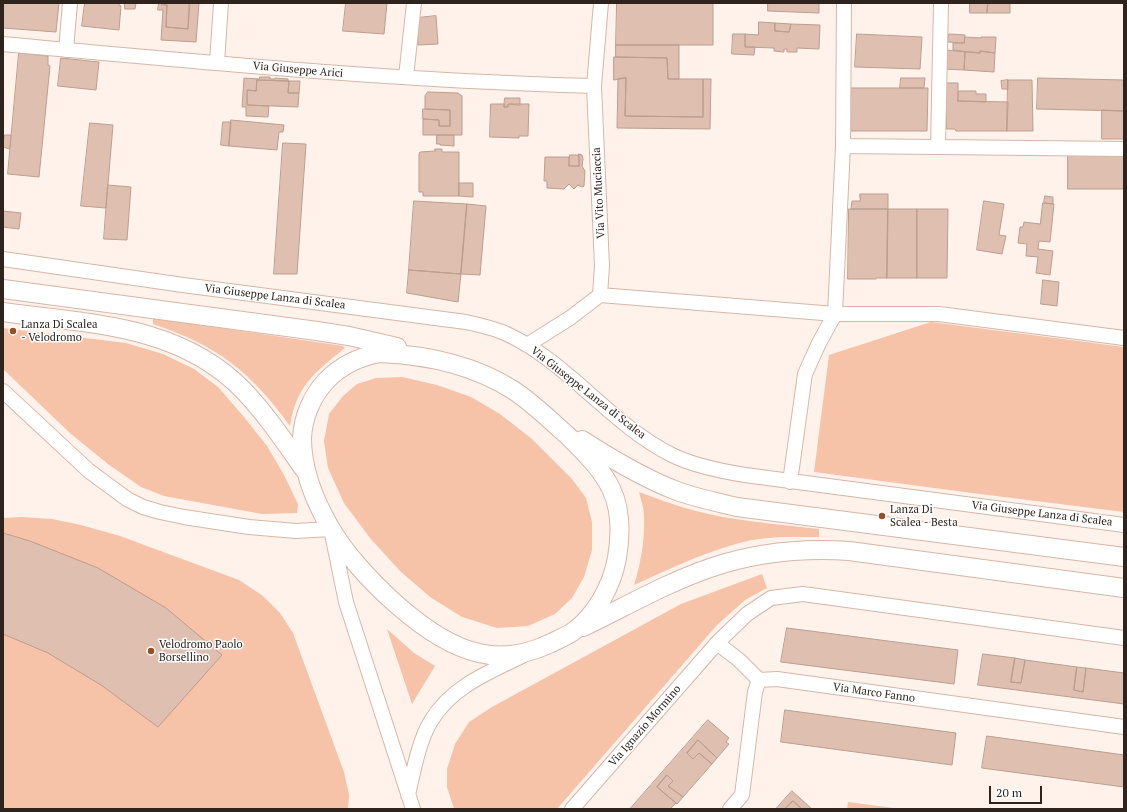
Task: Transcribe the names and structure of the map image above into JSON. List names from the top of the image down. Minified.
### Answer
{"streets":{"street":["Via Giuseppe Arici","Via Vito Muciaccia","Via Giuseppe Lanza di Scalea","Via Marco Fanno","Via Ignazio Mormino"]},"crossings":[["Via Giuseppe Arici","Via Vito Muciaccia"]],"places":["Lanza Di Scalea - Velodromo","Lanza Di Scalea - Besta","Velodromo Paolo Borsellino"],"scale_bar":"20 m"}
